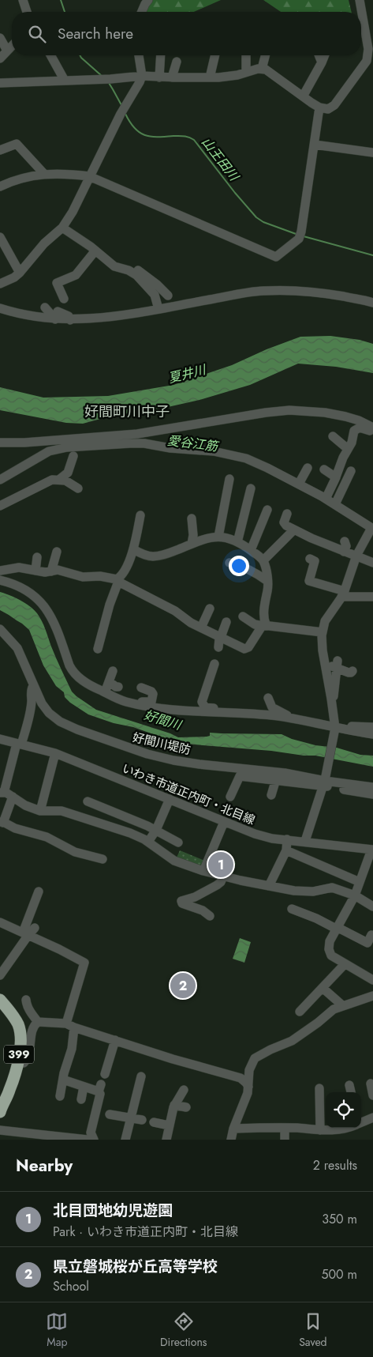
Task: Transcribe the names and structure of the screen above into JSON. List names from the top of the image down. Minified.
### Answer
{"streets":{"highway":["399"],"street":["好間川堤防","いわき市道正内町・北目線"]},"districts":["好間町川中子"],"water":["山王田川","夏井川","愛谷江筋","好間川"],"page":{"search":"Search here","pins":["1","2"],"heading":["Nearby","2 results"],"list":[{"mark":"1","name":"北目団地幼児遊園","note":"Park · いわき市道正内町・北目線","value":"350 m"},{"mark":"2","name":"県立磐城桜が丘高等学校","note":"School","value":"500 m"}],"nav":["Map","Directions","Saved"]}}
